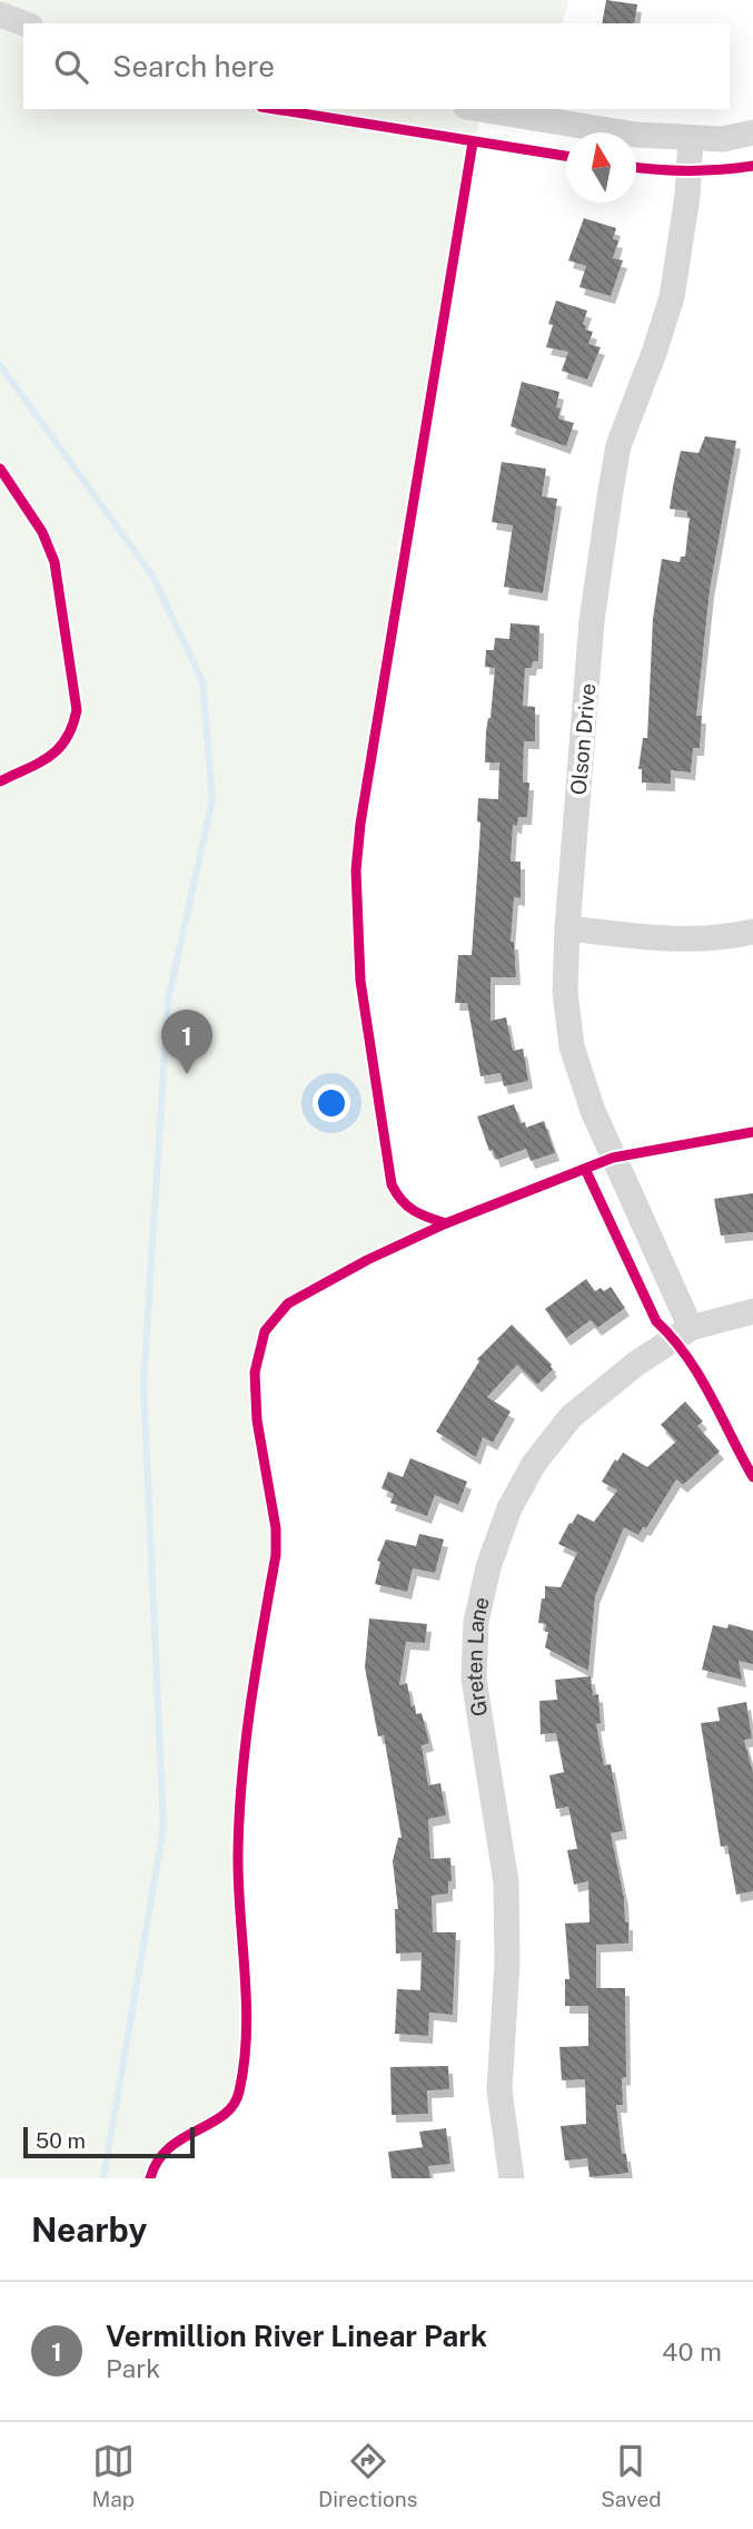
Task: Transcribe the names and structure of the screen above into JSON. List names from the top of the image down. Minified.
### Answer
{"streets":{"street":["Olson Drive","Greten Lane"]},"crossings":[["Olson Drive","Greten Lane"]],"scale_bar":"50 m","north":"top","page":{"search":"Search here","pins":"1","scale":"50 m","heading":"Nearby","list":[{"mark":"1","name":"Vermillion River Linear Park","note":"Park","value":"40 m"}],"nav":["Map","Directions","Saved"]}}
